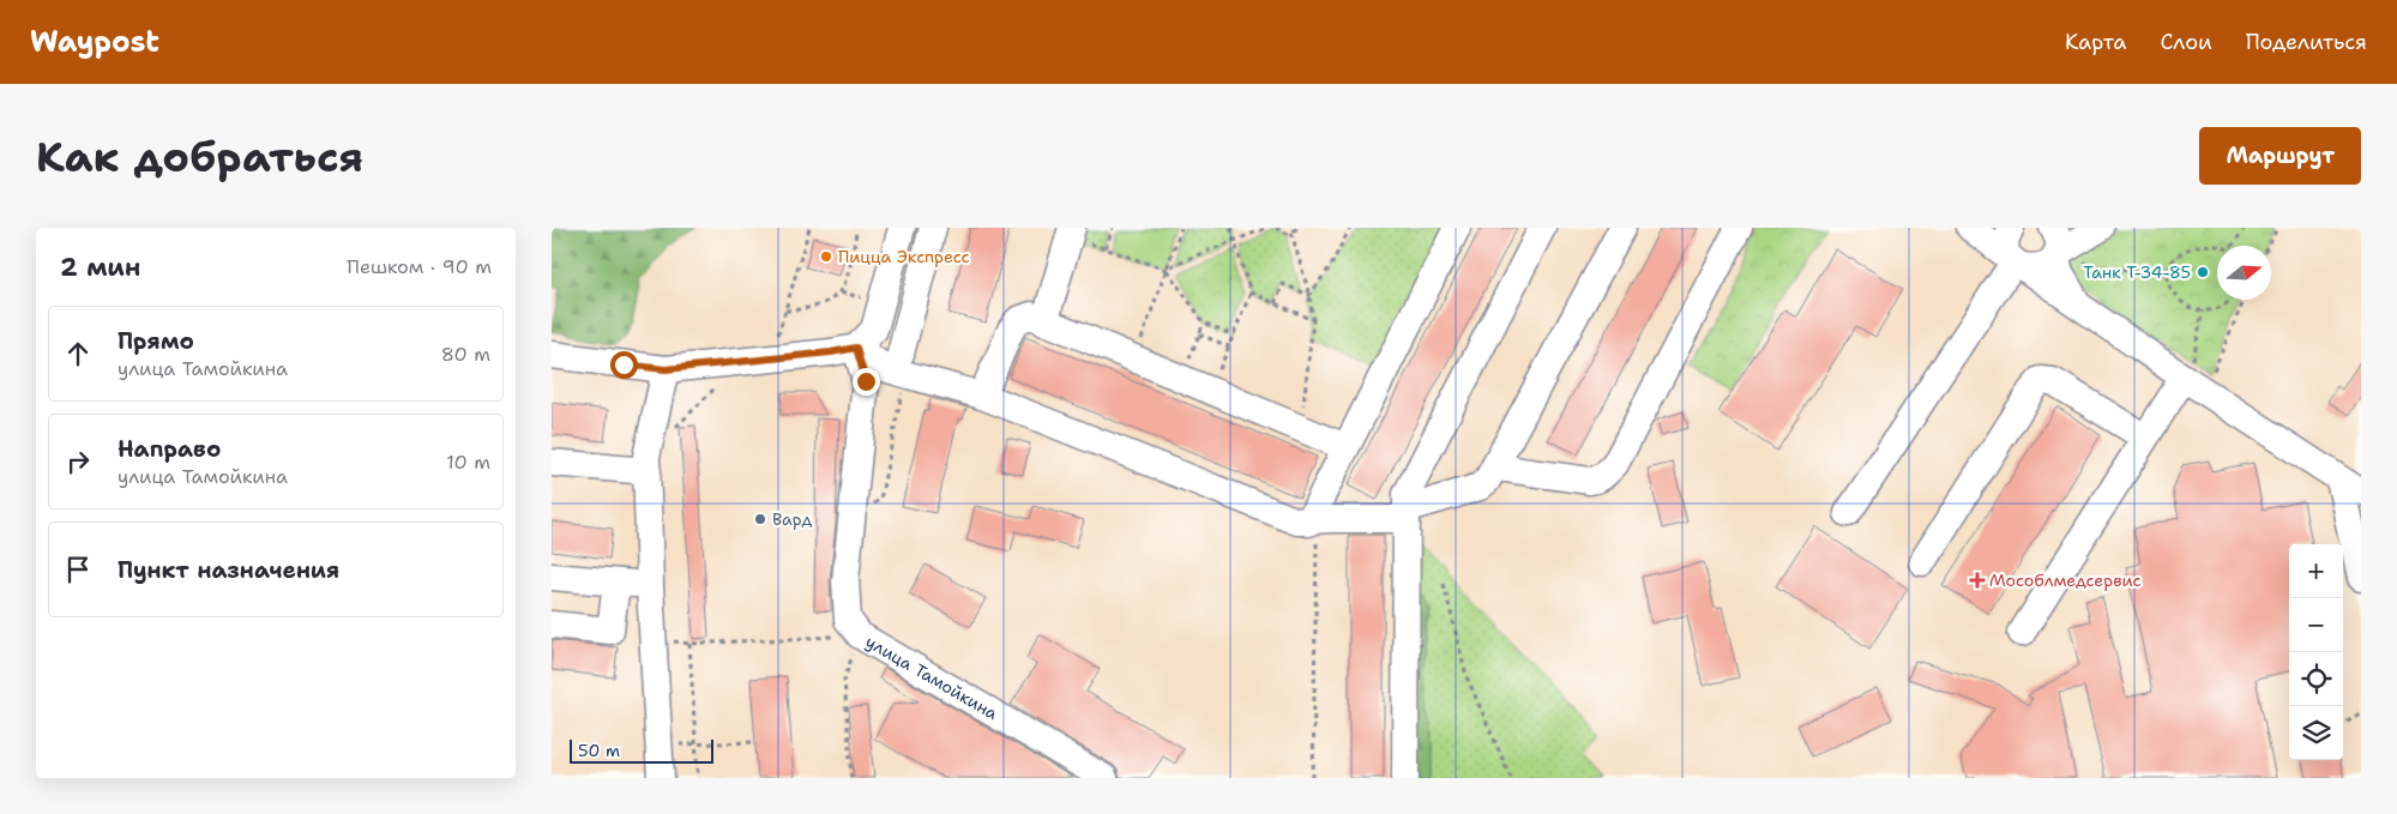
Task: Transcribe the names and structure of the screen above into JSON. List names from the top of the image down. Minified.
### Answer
{"streets":{"street":["улица Тамойкина"]},"places":{"other":["Пицца Экспресс","Танк Т-34-85","Вард"],"health":["Мособлмедсервис"]},"scale_bar":"50 m","north":"right","page":{"header":"Waypost","nav":["Карта","Слои","Поделиться"],"buttons":"Маршрут","title":"Как добраться","heading":["2 мин","Пешком · 90 m"],"list":[["Прямо","улица Тамойкина","80 m"],["Направо","улица Тамойкина","10 m"],"Пункт назначения"],"map_buttons":["+","−"],"scale":"50 m"}}
